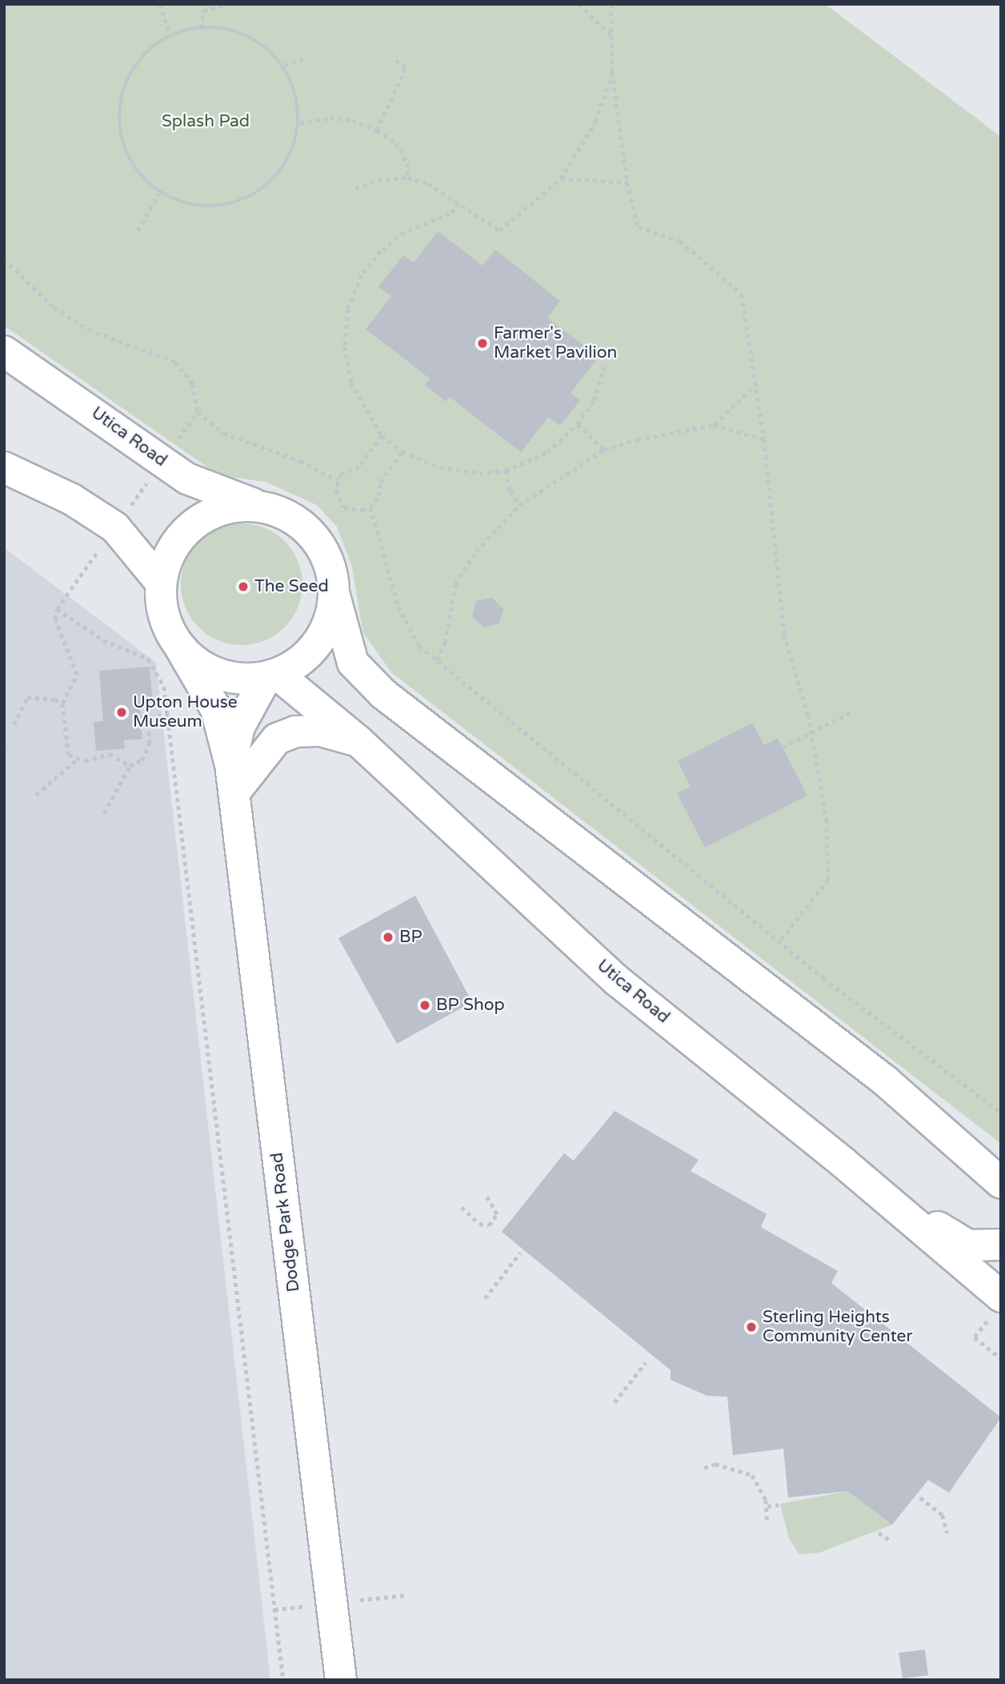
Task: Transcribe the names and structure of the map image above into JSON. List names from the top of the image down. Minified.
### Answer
{"streets":{"street":["Utica Road","Dodge Park Road"]},"crossings":[["Utica Road","Dodge Park Road"]],"parks":["Splash Pad"],"places":["Farmer's Market Pavilion","The Seed","Upton House Museum","BP","BP Shop","Sterling Heights Community Center"]}
